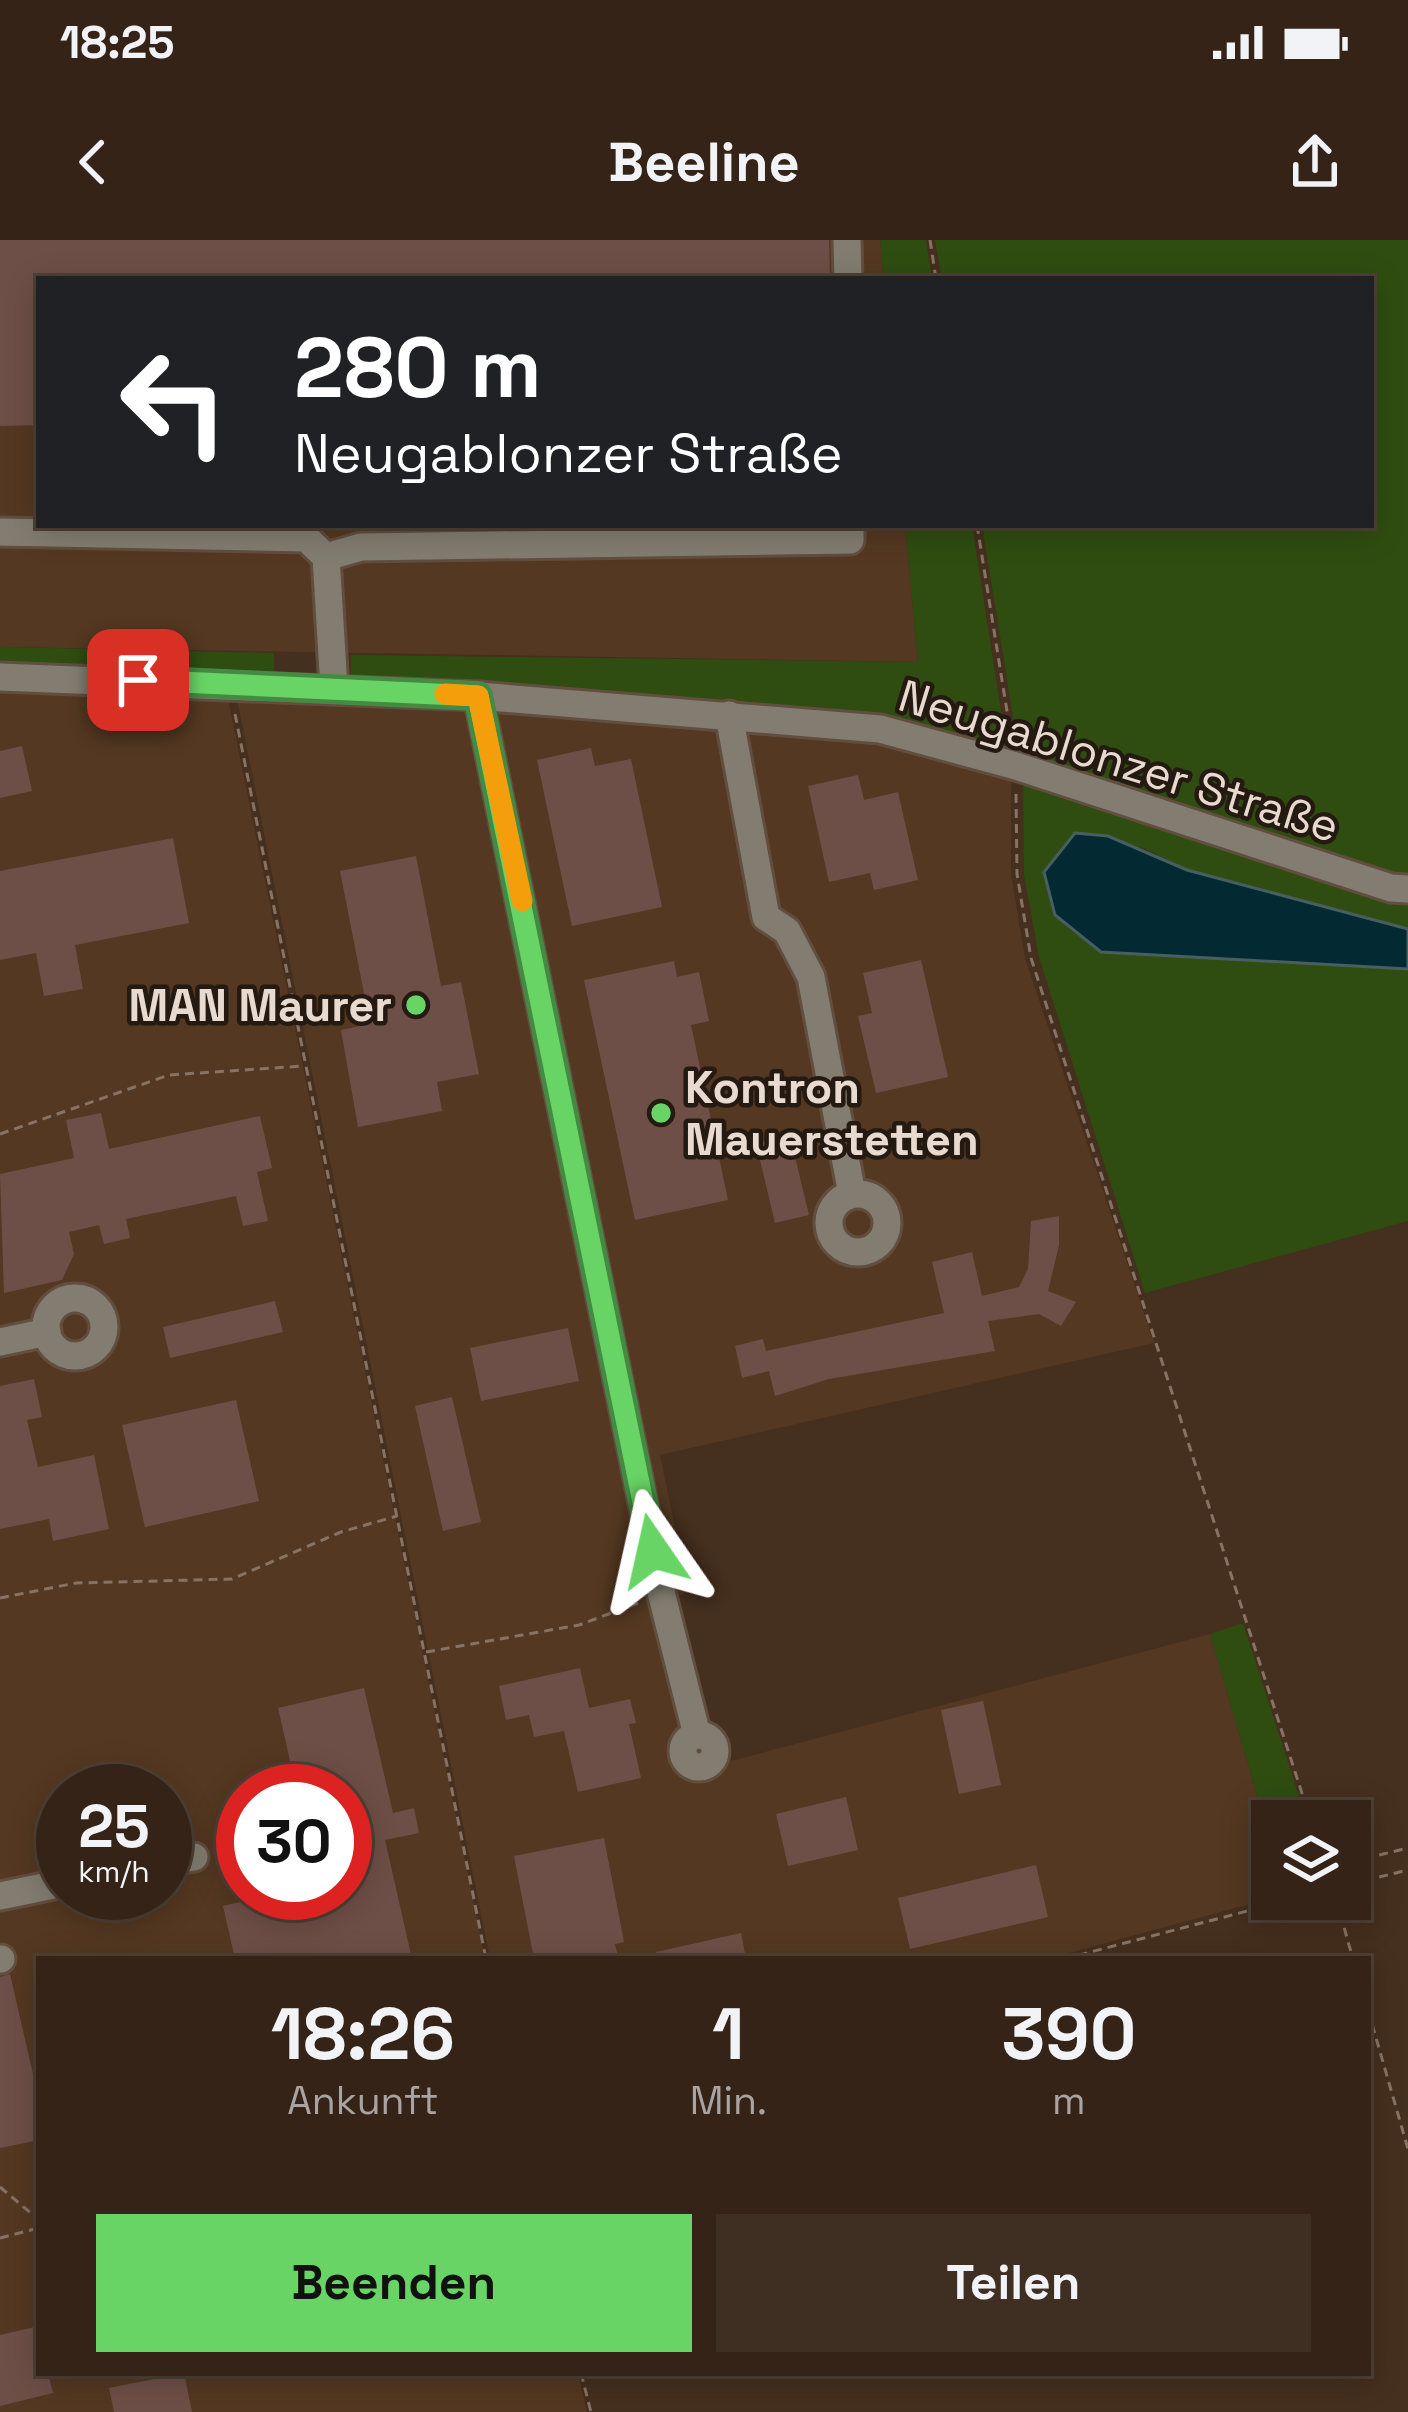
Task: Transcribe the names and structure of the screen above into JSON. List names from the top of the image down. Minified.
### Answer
{"streets":{"street":["Neugablonzer Straße"]},"places":["MAN Maurer","Kontron Mauerstetten"],"page":{"status":"18:25","header":"Beeline","turn":["280 m","Neugablonzer Straße"],"speed":"25 km/h","limit":"30","eta":["18:26","Ankunft","1","Min.","390","m"],"buttons":["Beenden","Teilen"]}}
